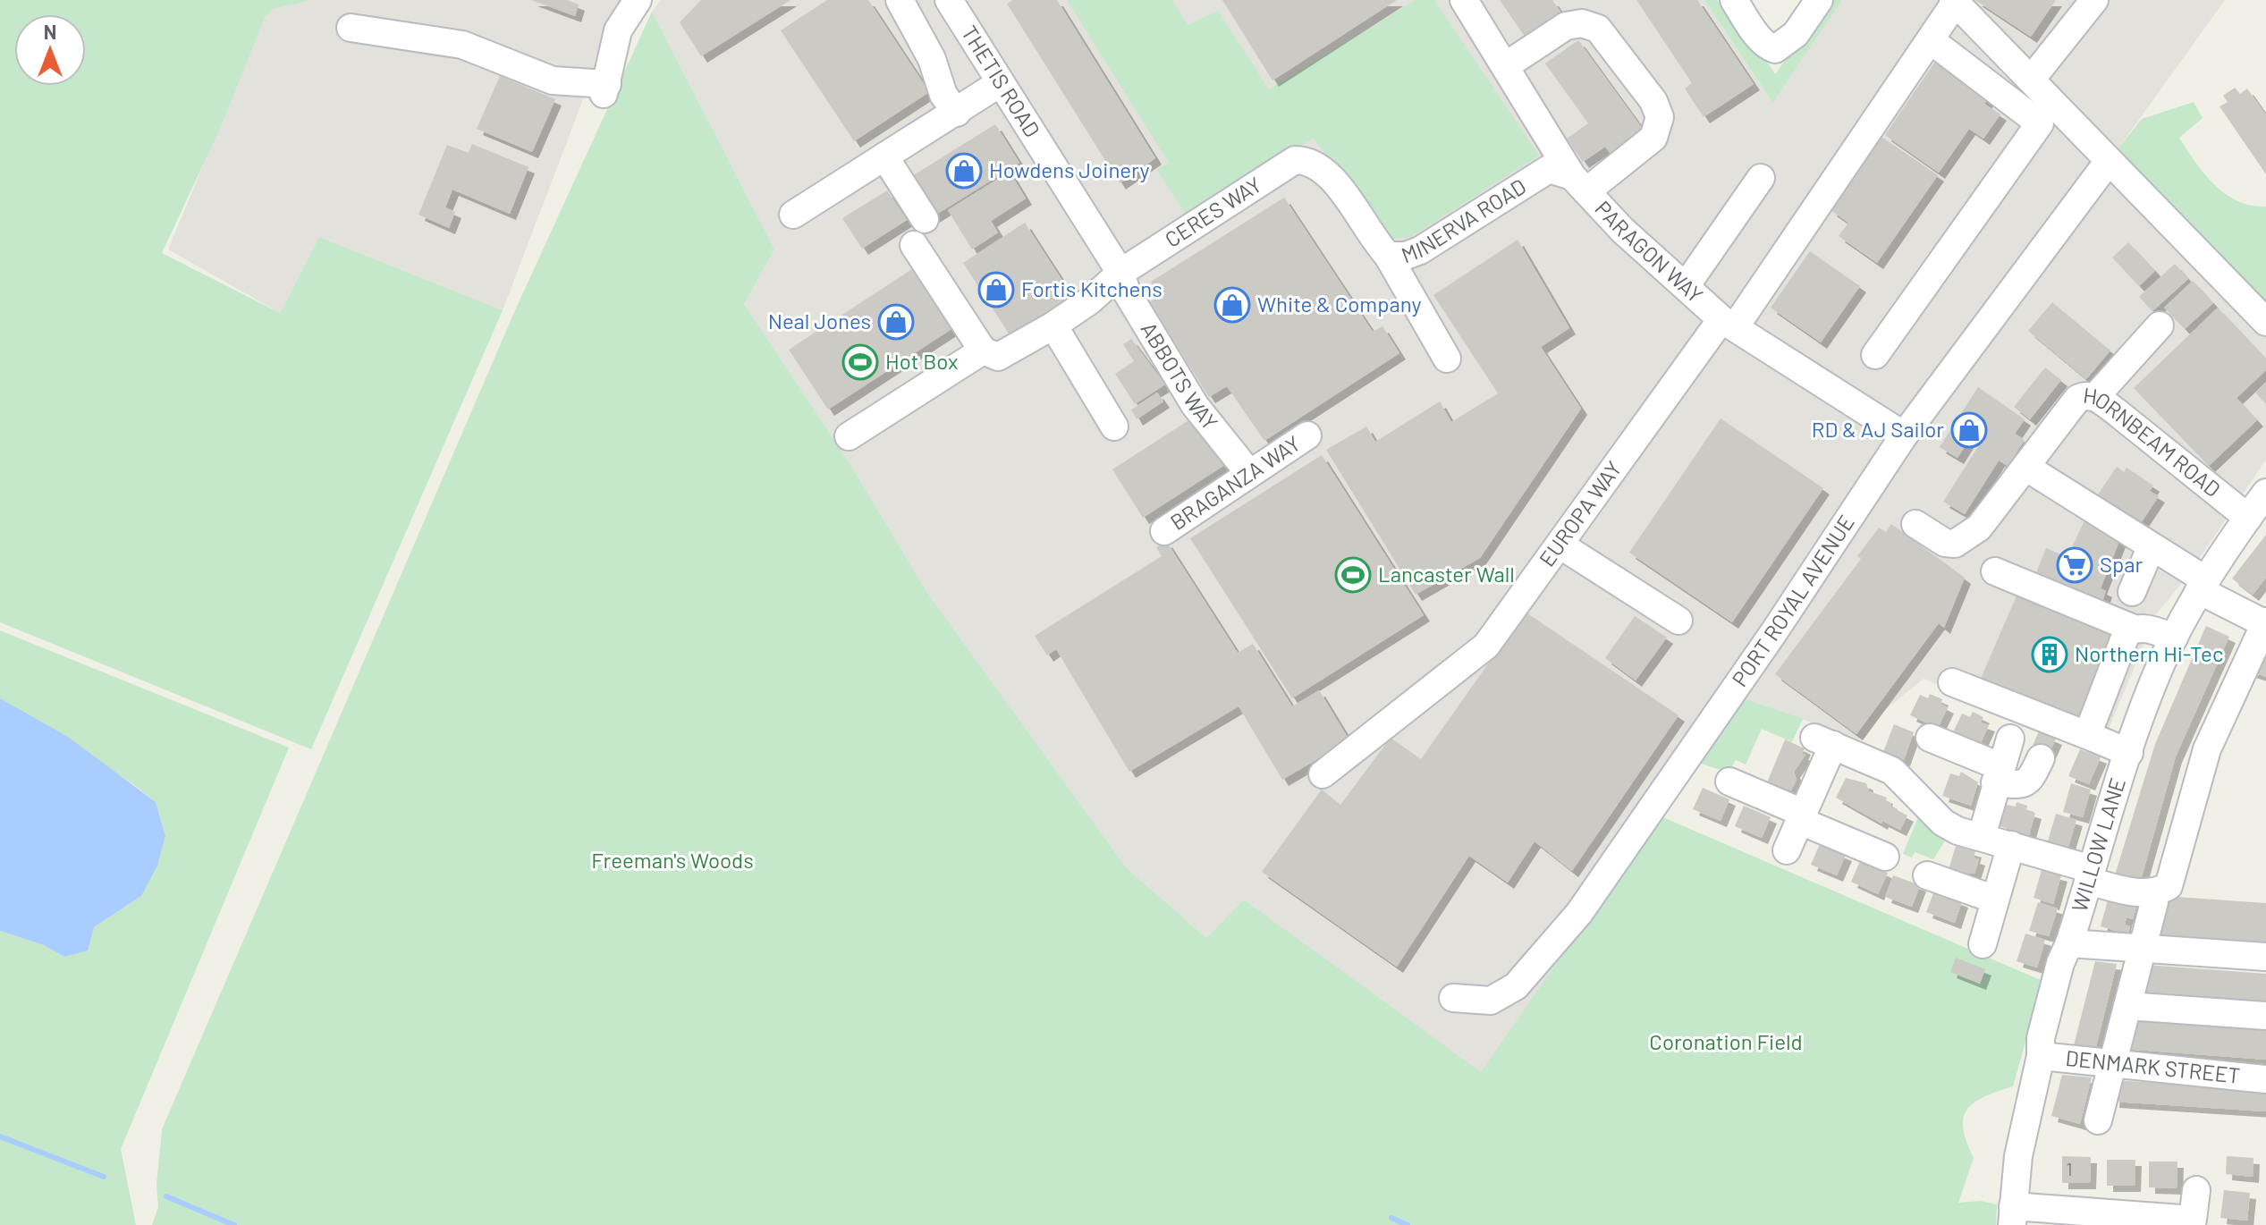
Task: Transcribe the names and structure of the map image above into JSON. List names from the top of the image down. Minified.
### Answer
{"streets":{"street":["THETIS ROAD","CERES WAY","MINERVA ROAD","PARAGON WAY","ABBOTS WAY","HORNBEAM ROAD","BRAGANZA WAY","EUROPA WAY","PORT ROYAL AVENUE","WILLOW LANE","DENMARK STREET"]},"crossings":[["THETIS ROAD","CERES WAY"],["THETIS ROAD","ABBOTS WAY"],["CERES WAY","MINERVA ROAD"],["CERES WAY","ABBOTS WAY"],["MINERVA ROAD","PARAGON WAY"],["PARAGON WAY","EUROPA WAY"],["PARAGON WAY","PORT ROYAL AVENUE"],["ABBOTS WAY","BRAGANZA WAY"],["HORNBEAM ROAD","WILLOW LANE"],["WILLOW LANE","DENMARK STREET"]],"parks":["Freeman's Woods","Coronation Field"],"places":{"shop":["Howdens Joinery","Fortis Kitchens","White & Company","Neal Jones","RD & AJ Sailor"],"sports":["Hot Box","Lancaster Wall"],"supermarket":["Spar"],"building":["Northern Hi-Tec"]},"house_numbers":["1"],"north":"top"}
